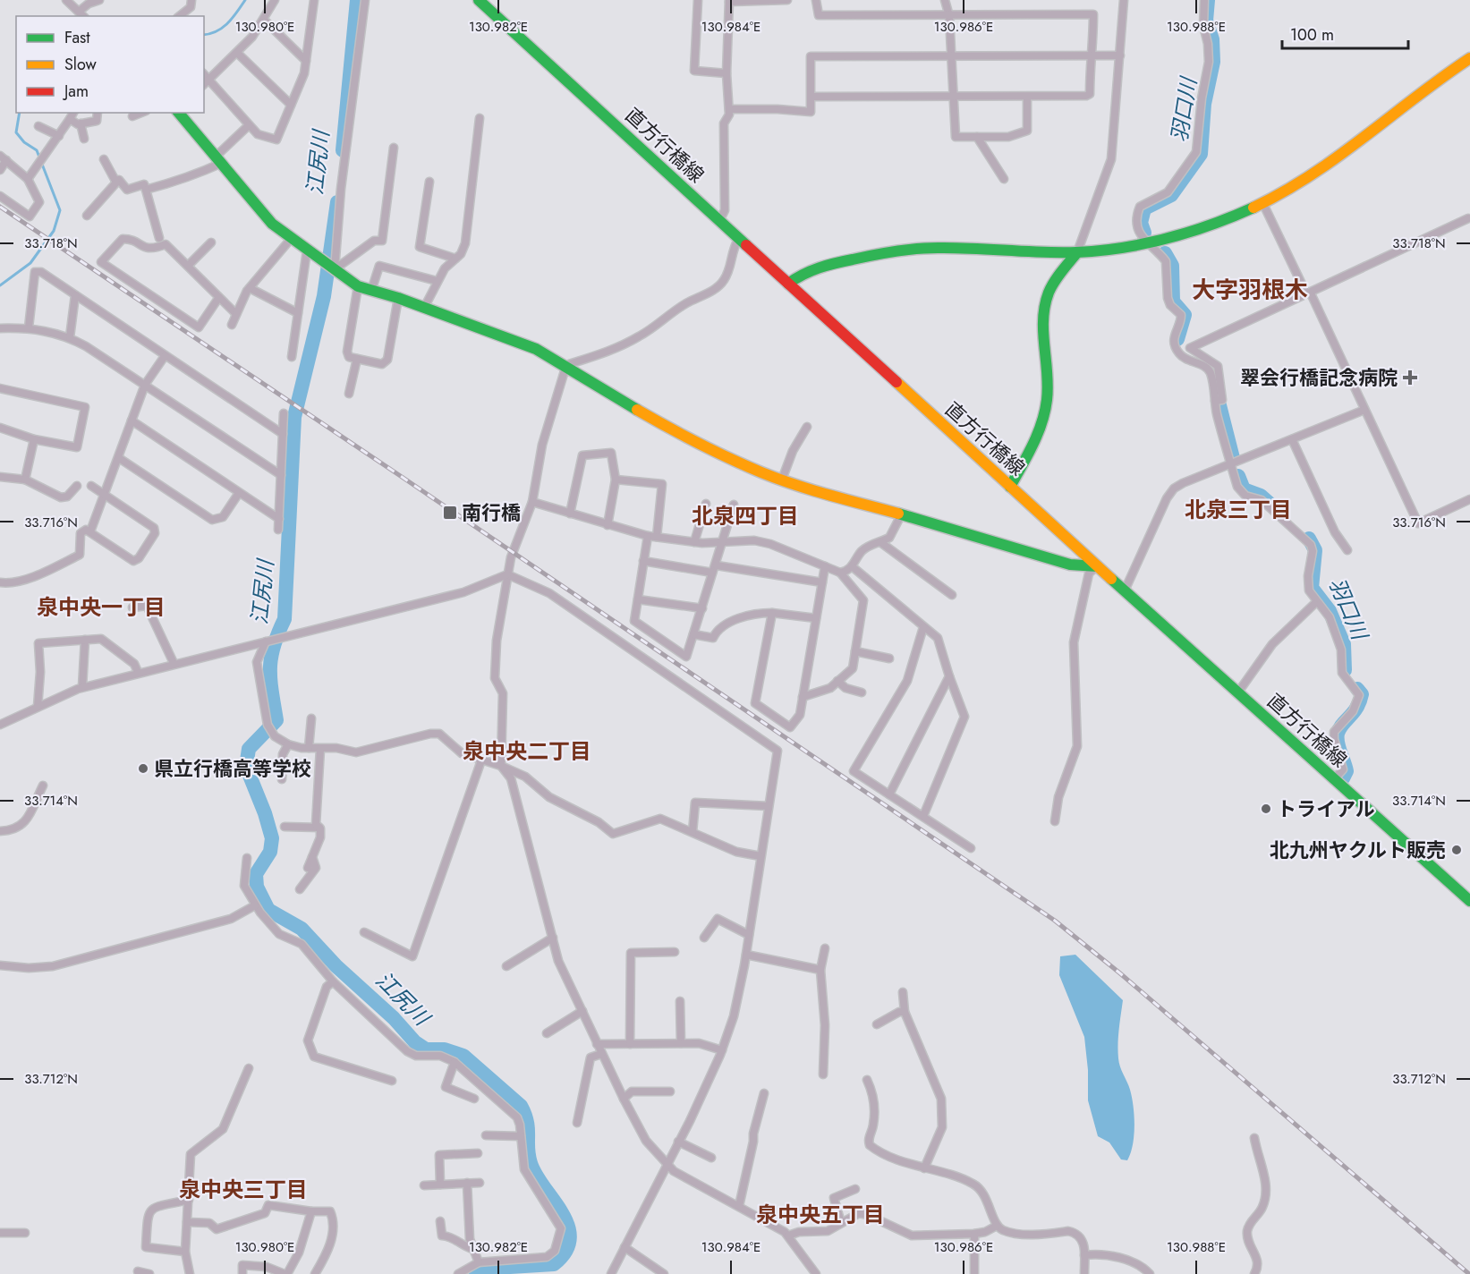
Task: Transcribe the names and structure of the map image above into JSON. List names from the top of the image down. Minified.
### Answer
{"streets":{"street":["直方行橋線"]},"districts":["大字羽根木","北泉三丁目","北泉四丁目","泉中央一丁目","泉中央二丁目","泉中央三丁目","泉中央五丁目"],"water":["羽口川","江尻川"],"places":{"health":["翠会行橋記念病院"],"transit":["南行橋"],"other":["県立行橋高等学校","トライアル","北九州ヤクルト販売"]},"legend":["Fast","Slow","Jam"],"scale_bar":"100 m","coordinates":["130.980°E","130.982°E","130.984°E","130.986°E","130.988°E","33.718°N","33.716°N","33.714°N","33.712°N"]}
